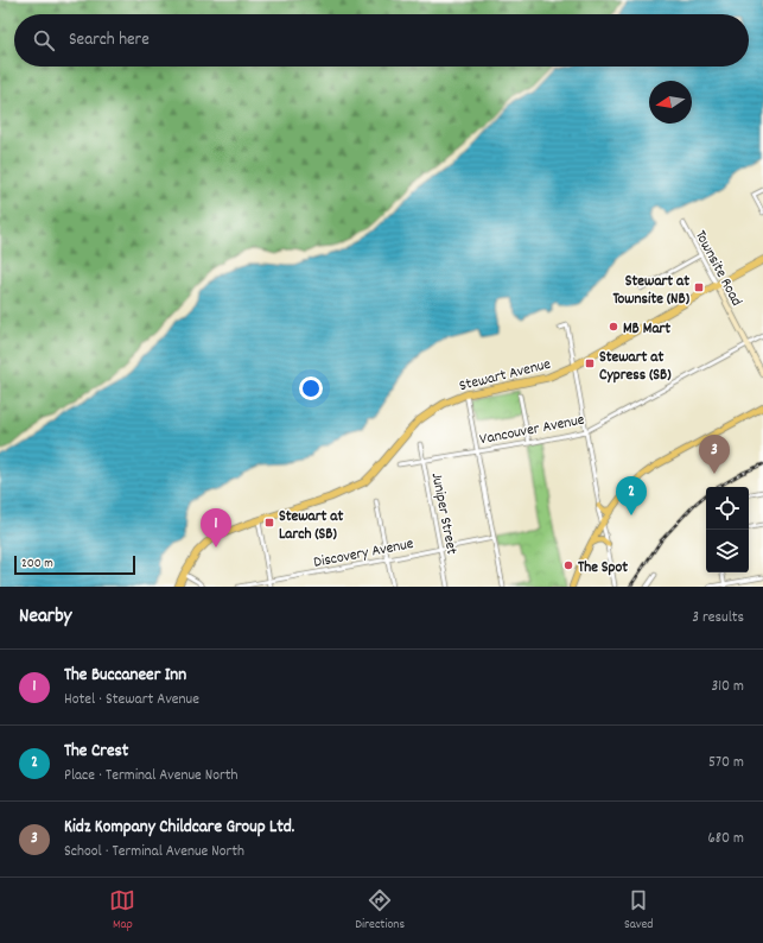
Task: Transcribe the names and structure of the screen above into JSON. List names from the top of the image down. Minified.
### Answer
{"streets":{"highway":["Stewart Avenue"],"street":["Townsite Road","Vancouver Avenue","Juniper Street","Discovery Avenue"]},"crossings":[["Townsite Road","Stewart Avenue"],["Townsite Road","Vancouver Avenue"],["Vancouver Avenue","Juniper Street"],["Juniper Street","Discovery Avenue"]],"places":{"transit":["Stewart at Townsite (NB)","Stewart at Cypress (SB)","Stewart at Larch (SB)"],"other":["MB Mart","The Spot"]},"scale_bar":"200 m","north":"left","page":{"search":"Search here","pins":["3","2","1"],"scale":"200 m","heading":["Nearby","3 results"],"list":[{"mark":"1","name":"The Buccaneer Inn","note":"Hotel · Stewart Avenue","value":"310 m"},{"mark":"2","name":"The Crest","note":"Place · Terminal Avenue North","value":"570 m"},{"mark":"3","name":"Kidz Kompany Childcare Group Ltd.","note":"School · Terminal Avenue North","value":"680 m"}],"nav":["Map","Directions","Saved"]}}
